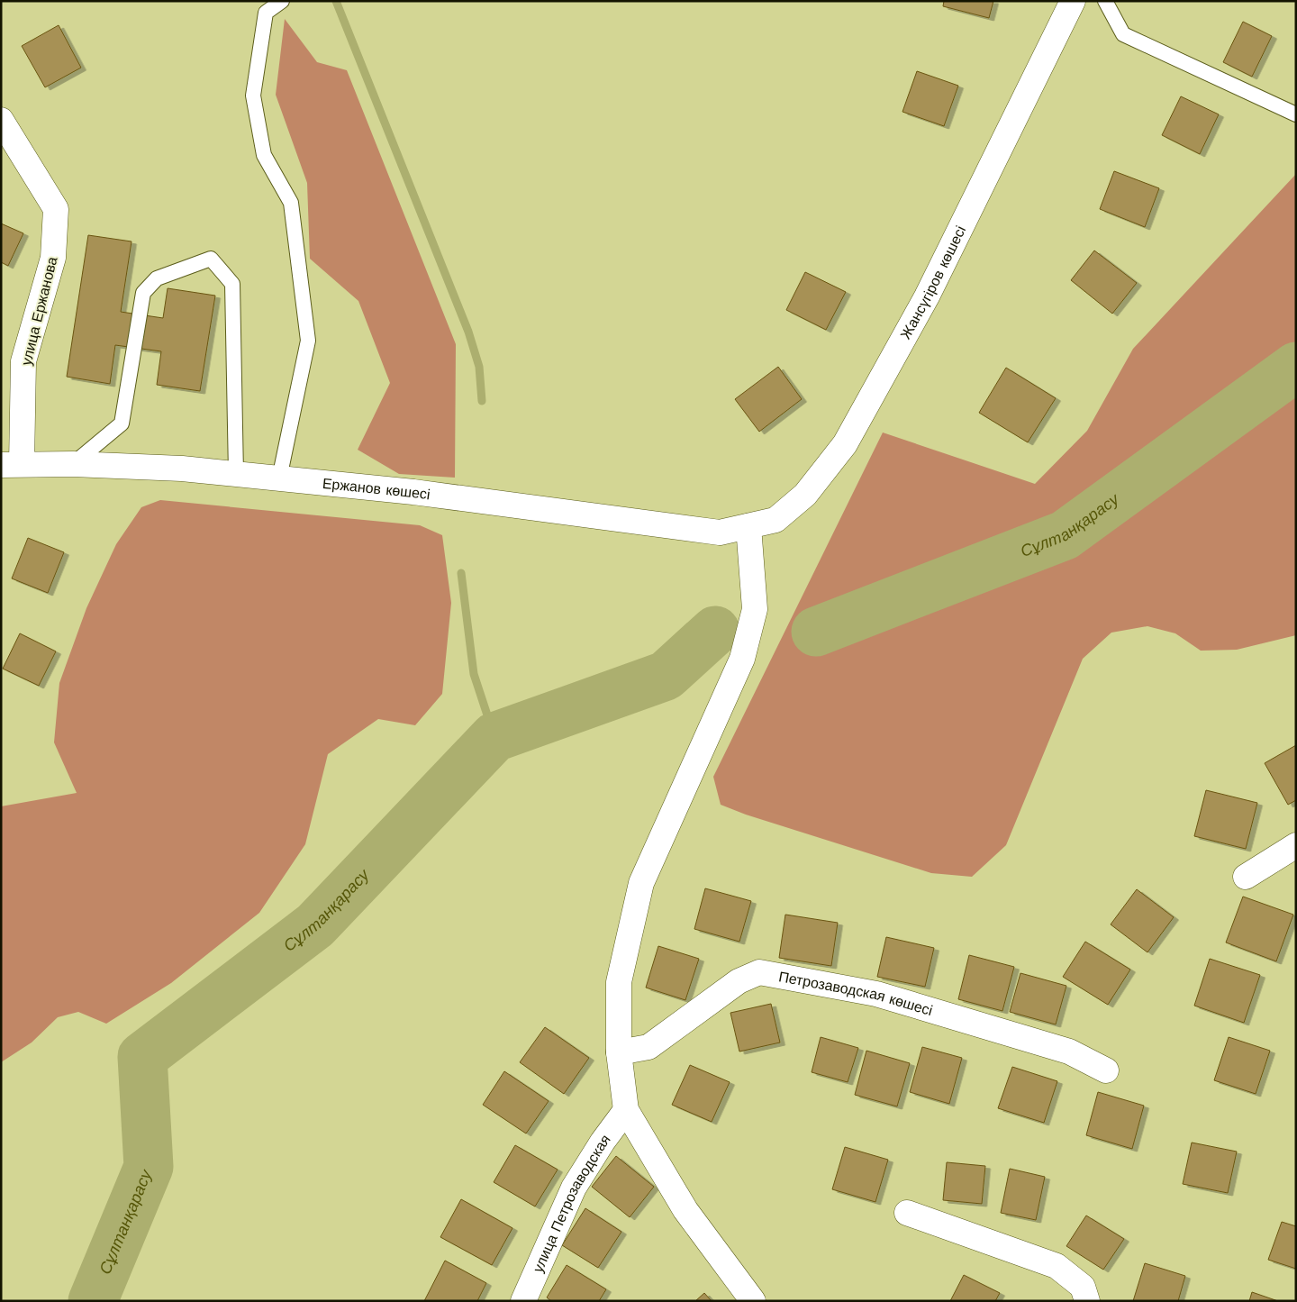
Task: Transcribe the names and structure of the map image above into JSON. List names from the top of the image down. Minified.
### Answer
{"streets":{"street":["Жансүгіров көшесі","улица Ержанова","Ержанов көшесі","Петрозаводская көшесі","улица Петрозаводская"]},"crossings":[["Жансүгіров көшесі","Ержанов көшесі"],["улица Ержанова","Ержанов көшесі"]],"water":["Сұлтанқарасу"]}
